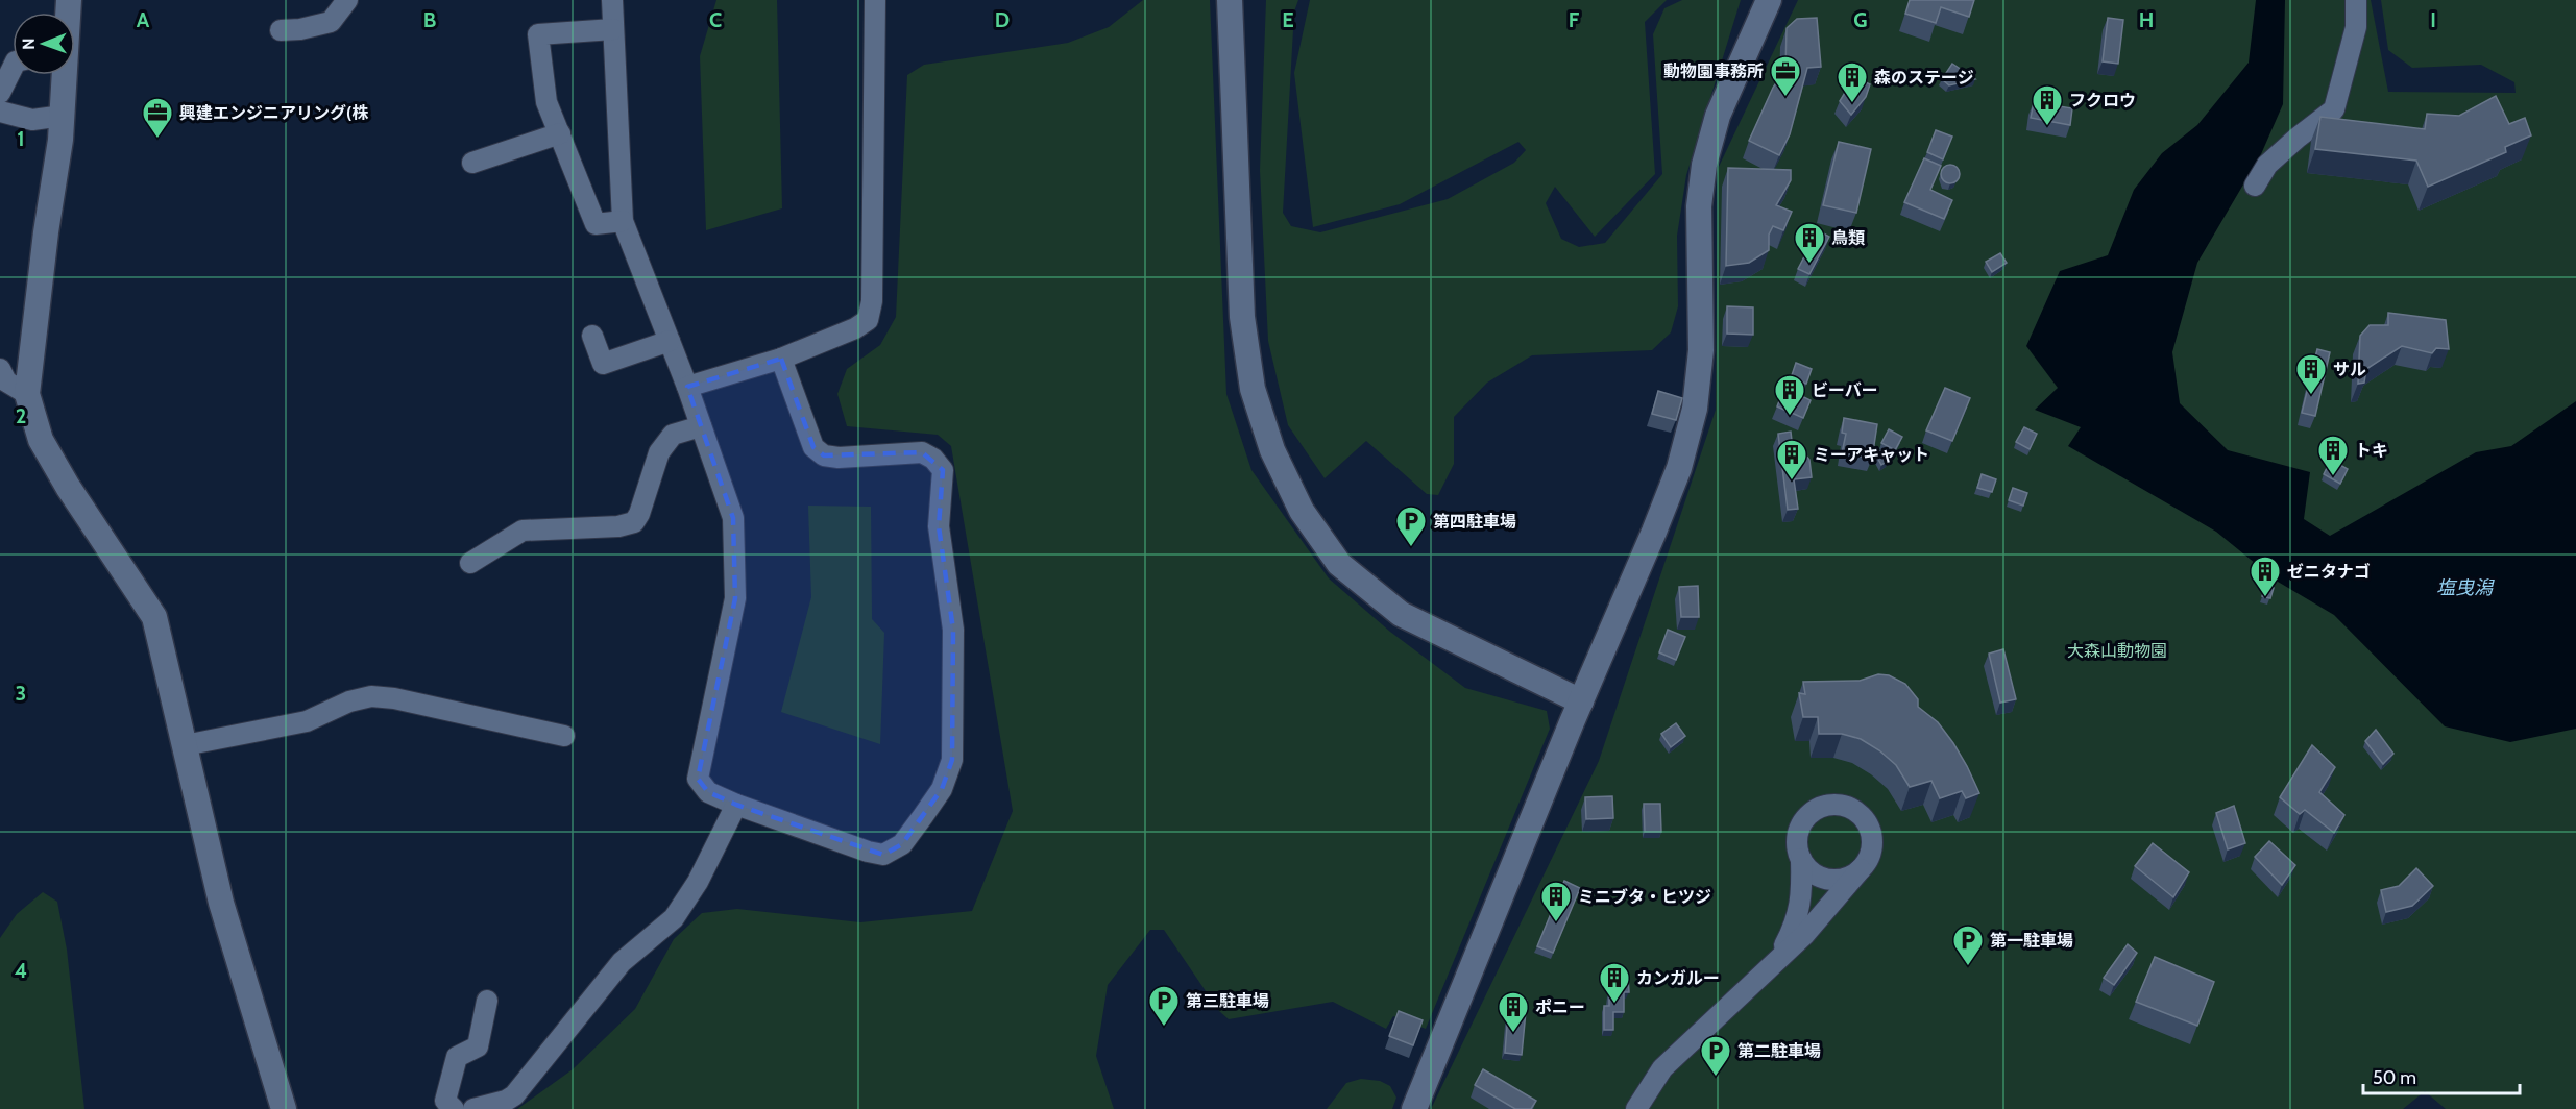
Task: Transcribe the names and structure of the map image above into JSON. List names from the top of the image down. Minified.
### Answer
{"water":["塩曳潟"],"parks":["大森山動物園"],"places":{"office":["動物園事務所","興建エンジニアリング(株"],"building":["森のステージ","フクロウ","鳥類","サル","ビーバー","トキ","ミーアキャット","ゼニタナゴ","ミニブタ・ヒツジ","カンガルー","ポニー"],"parking":["第四駐車場","第一駐車場","第三駐車場","第二駐車場"]},"scale_bar":"50 m","north":"left","grid":{"columns":["A","B","C","D","E","F","G","H","I"],"rows":["1","2","3","4"]}}
